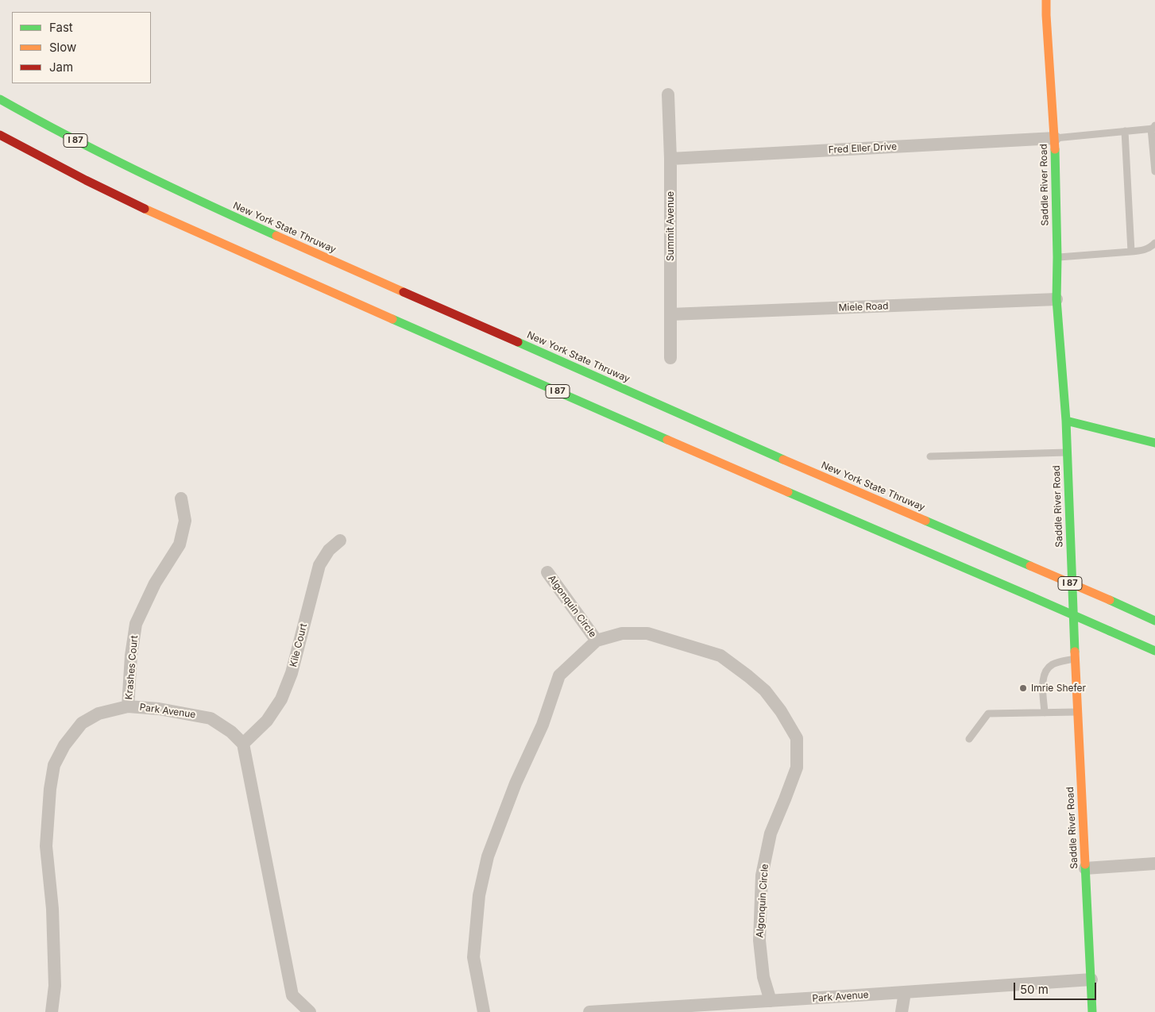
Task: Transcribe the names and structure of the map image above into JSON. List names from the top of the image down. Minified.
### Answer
{"streets":{"main road":["I 87","Saddle River Road","New York State Thruway"],"street":["Fred Eller Drive","Summit Avenue","Miele Road","Algonquin Circle","Kile Court","Krashes Court","Park Avenue"]},"crossings":[["Fred Eller Drive","Saddle River Road"],["Fred Eller Drive","Summit Avenue"],["Saddle River Road","Miele Road"],["Saddle River Road","Park Avenue"],["Summit Avenue","Miele Road"],["Algonquin Circle","Park Avenue"],["Kile Court","Park Avenue"],["Krashes Court","Park Avenue"]],"places":["Imrie Shefer"],"legend":["Fast","Slow","Jam"],"scale_bar":"50 m"}
